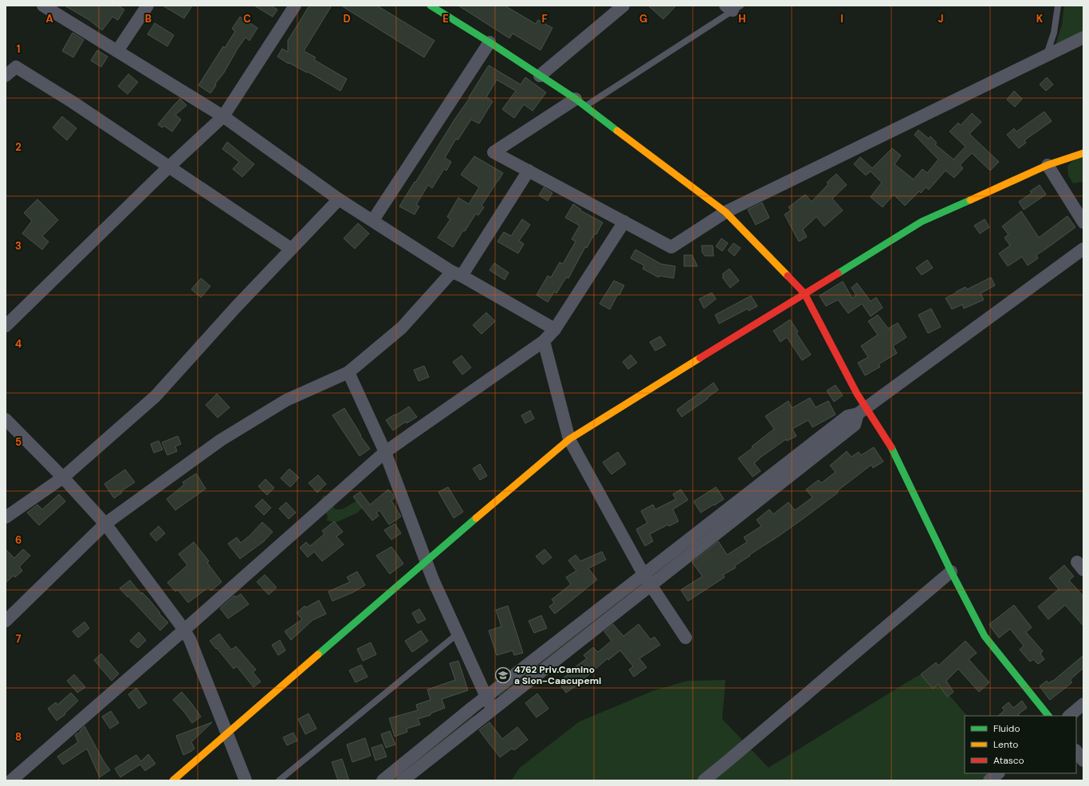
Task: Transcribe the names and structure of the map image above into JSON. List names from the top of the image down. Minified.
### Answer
{"places":{"school or university":["4762 Priv.Camino a Sion-Caacupemi"]},"legend":["Fluido","Lento","Atasco"],"grid":{"columns":["A","B","C","D","E","F","G","H","I","J","K"],"rows":["1","2","3","4","5","6","7","8"]}}
